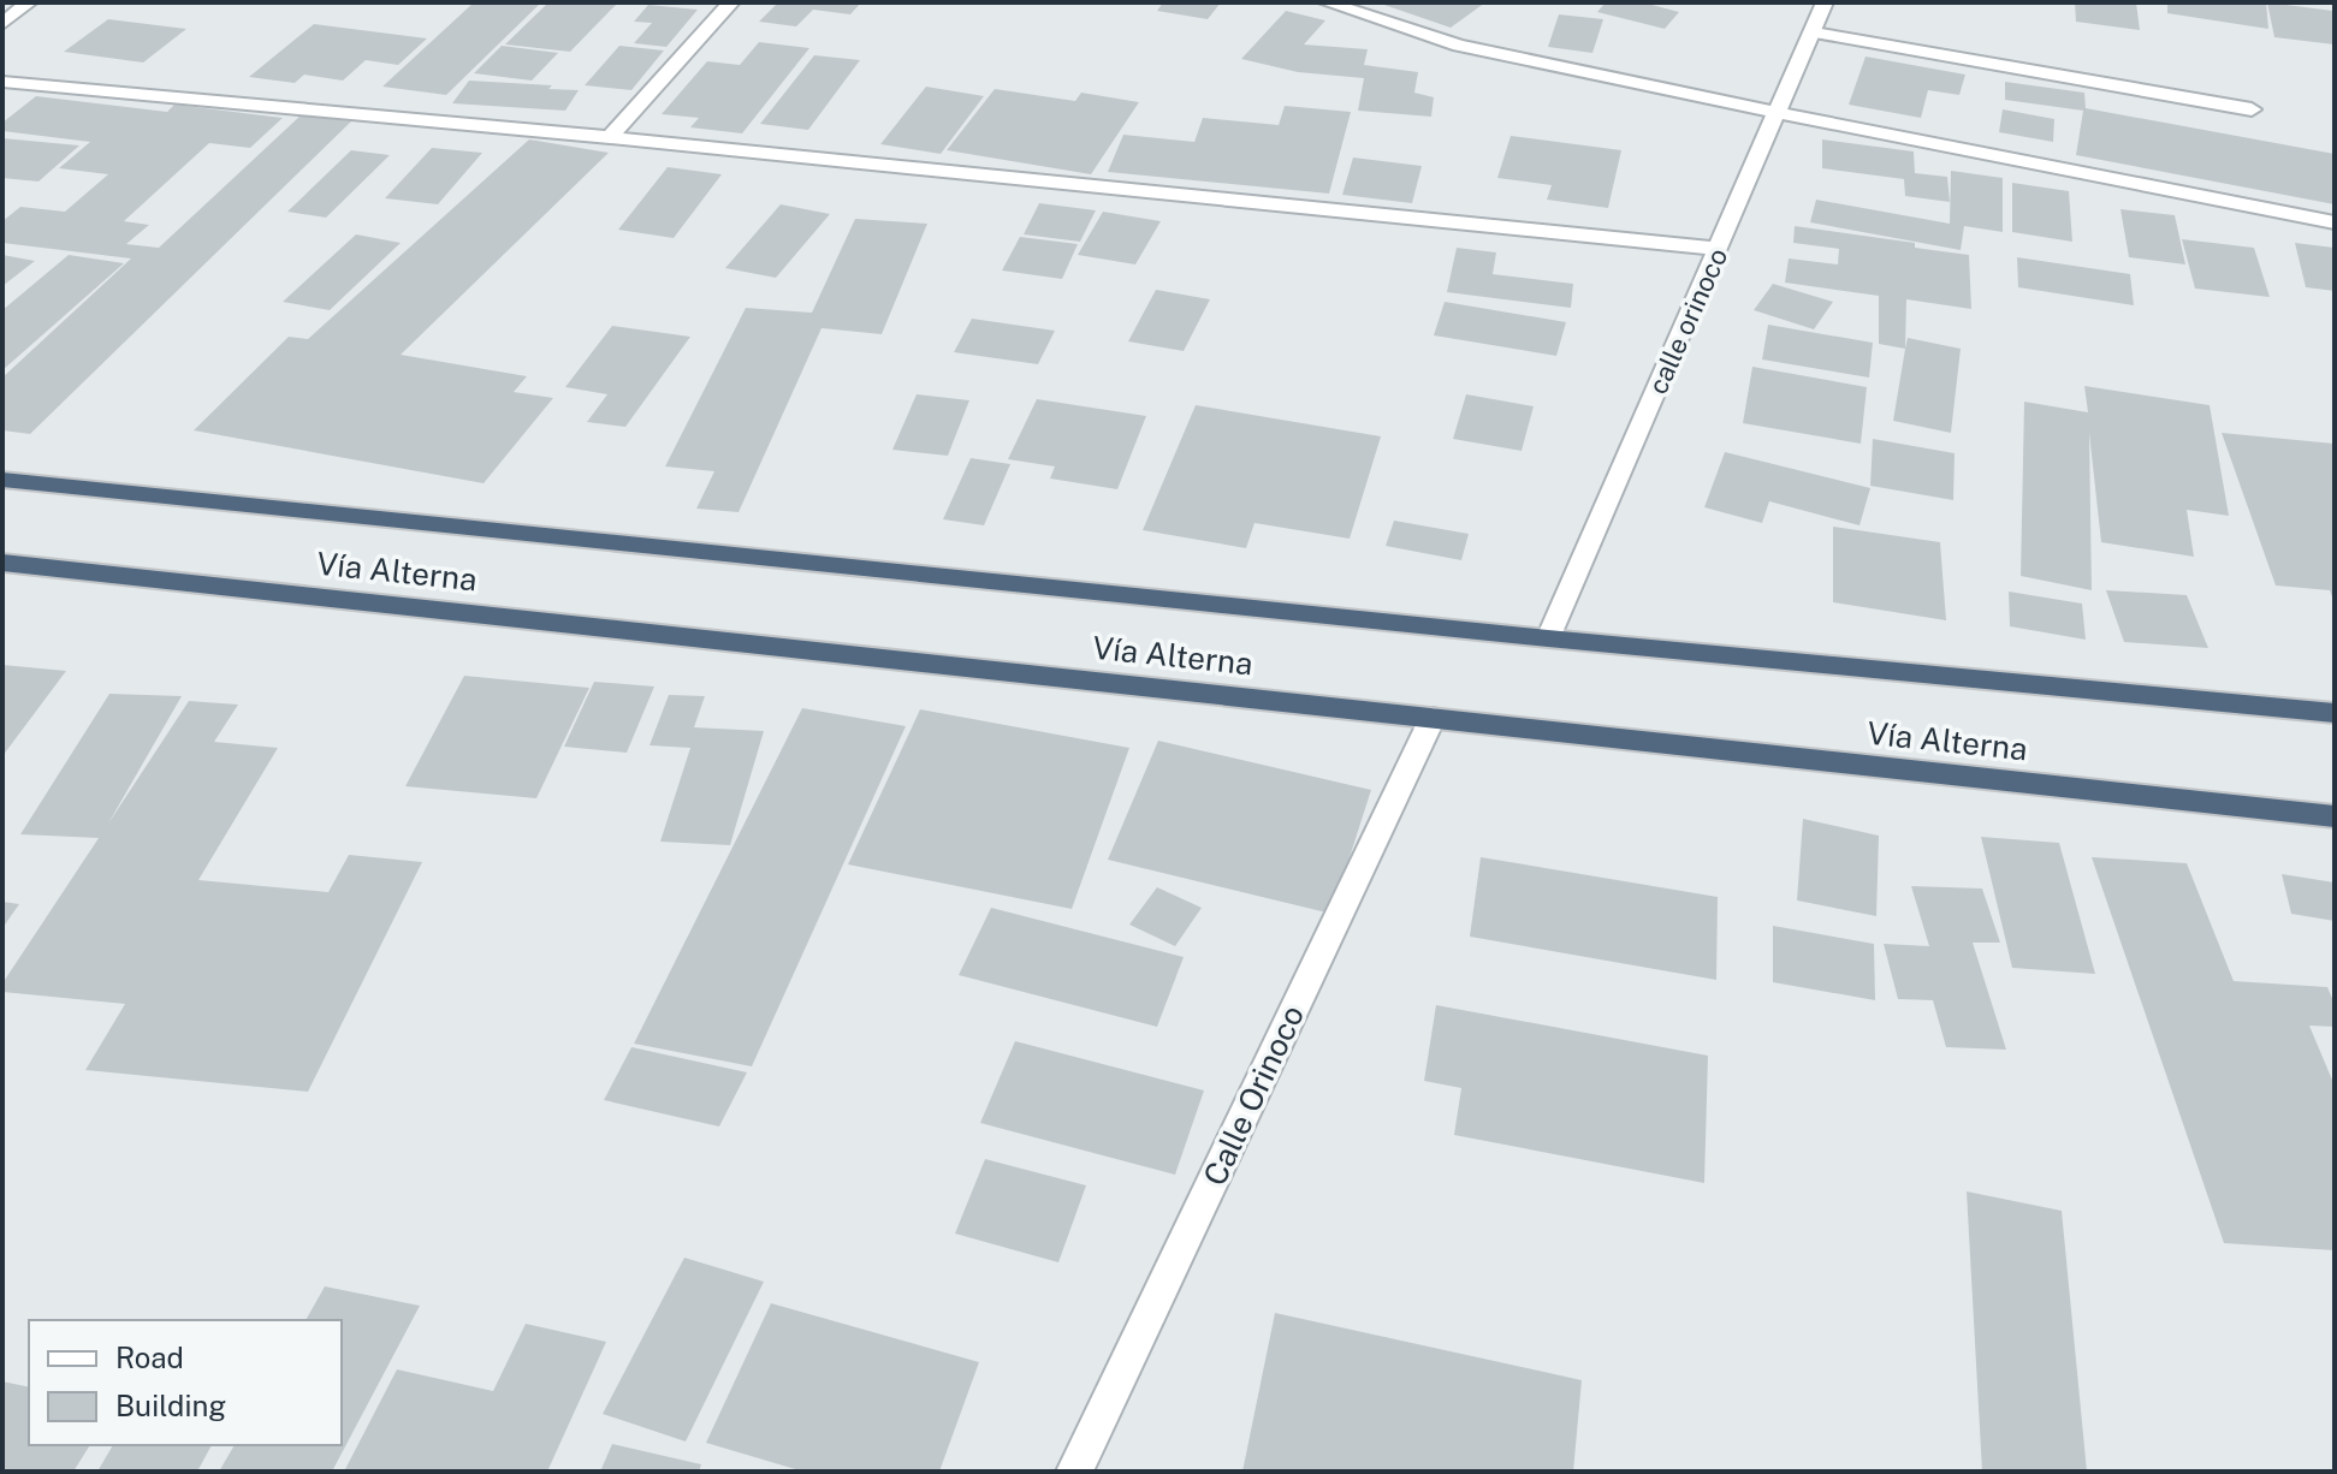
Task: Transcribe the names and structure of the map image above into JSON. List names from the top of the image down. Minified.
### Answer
{"streets":{"highway":["Vía Alterna"],"street":["calle orinoco","Calle Orinoco"]},"crossings":[["calle orinoco","Vía Alterna"],["Vía Alterna","Calle Orinoco"]],"legend":["Road","Building"]}
